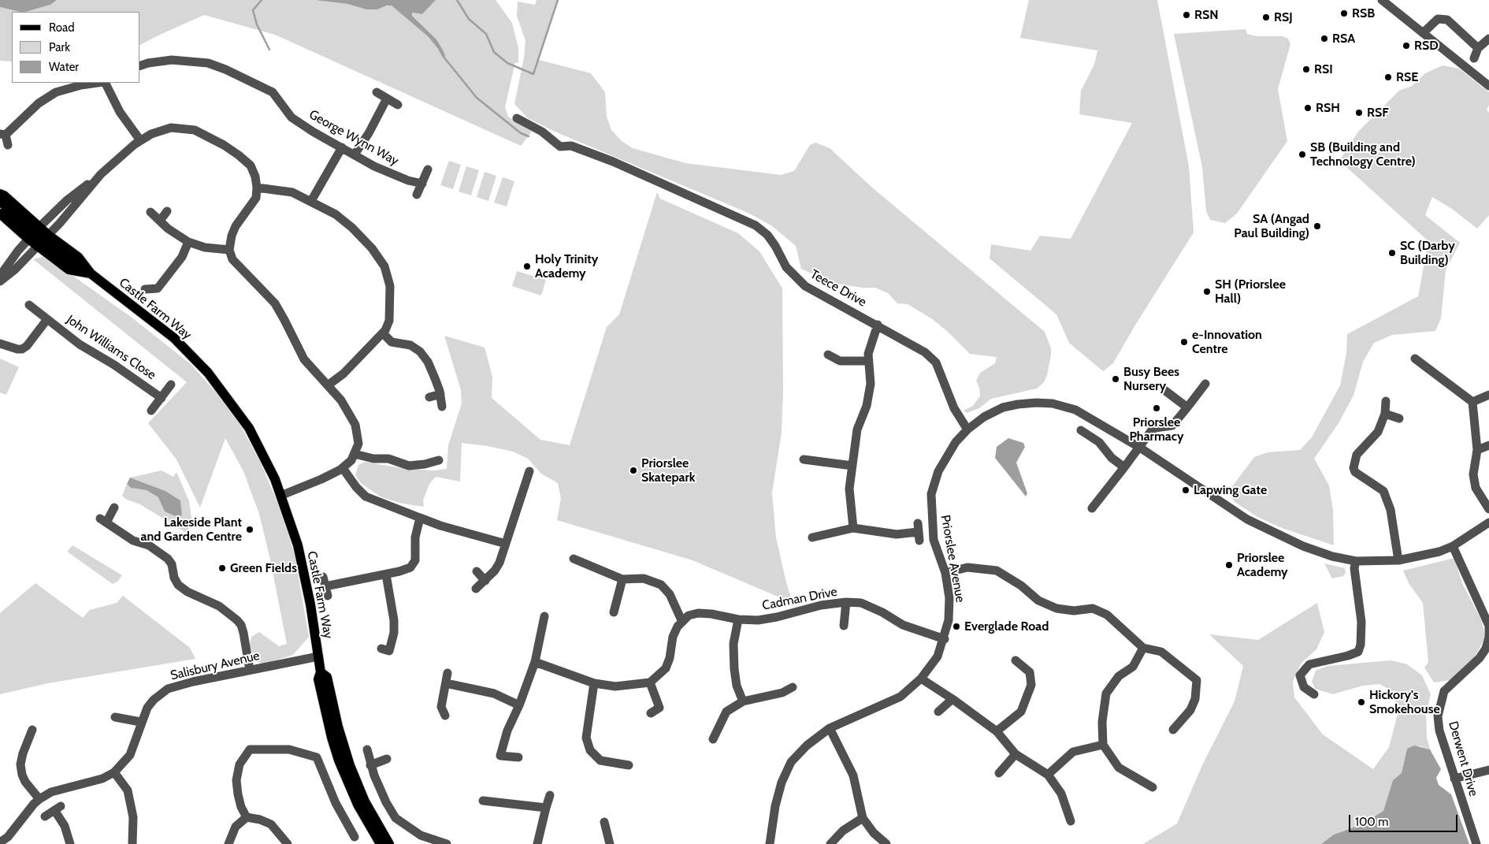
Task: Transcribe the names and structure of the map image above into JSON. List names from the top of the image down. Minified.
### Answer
{"streets":{"main road":["Castle Farm Way"],"street":["George Wynn Way","Teece Drive","John Williams Close","Priorslee Avenue","Cadman Drive","Salisbury Avenue","Derwent Drive"]},"crossings":[["Teece Drive","Priorslee Avenue"],["Castle Farm Way","Salisbury Avenue"],["Priorslee Avenue","Cadman Drive"],["Priorslee Avenue","Derwent Drive"]],"places":["RSB","RSN","RSJ","RSA","RSD","RSI","RSE","RSH","RSF","SB (Building and Technology Centre)","SA (Angad Paul Building)","SC (Darby Building)","Holy Trinity Academy","SH (Priorslee Hall)","e-Innovation Centre","Busy Bees Nursery","Priorslee Pharmacy","Priorslee Skatepark","Lapwing Gate","Lakeside Plant and Garden Centre","Priorslee Academy","Green Fields","Everglade Road","Hickory's Smokehouse"],"legend":["Road","Park","Water"],"scale_bar":"100 m"}
